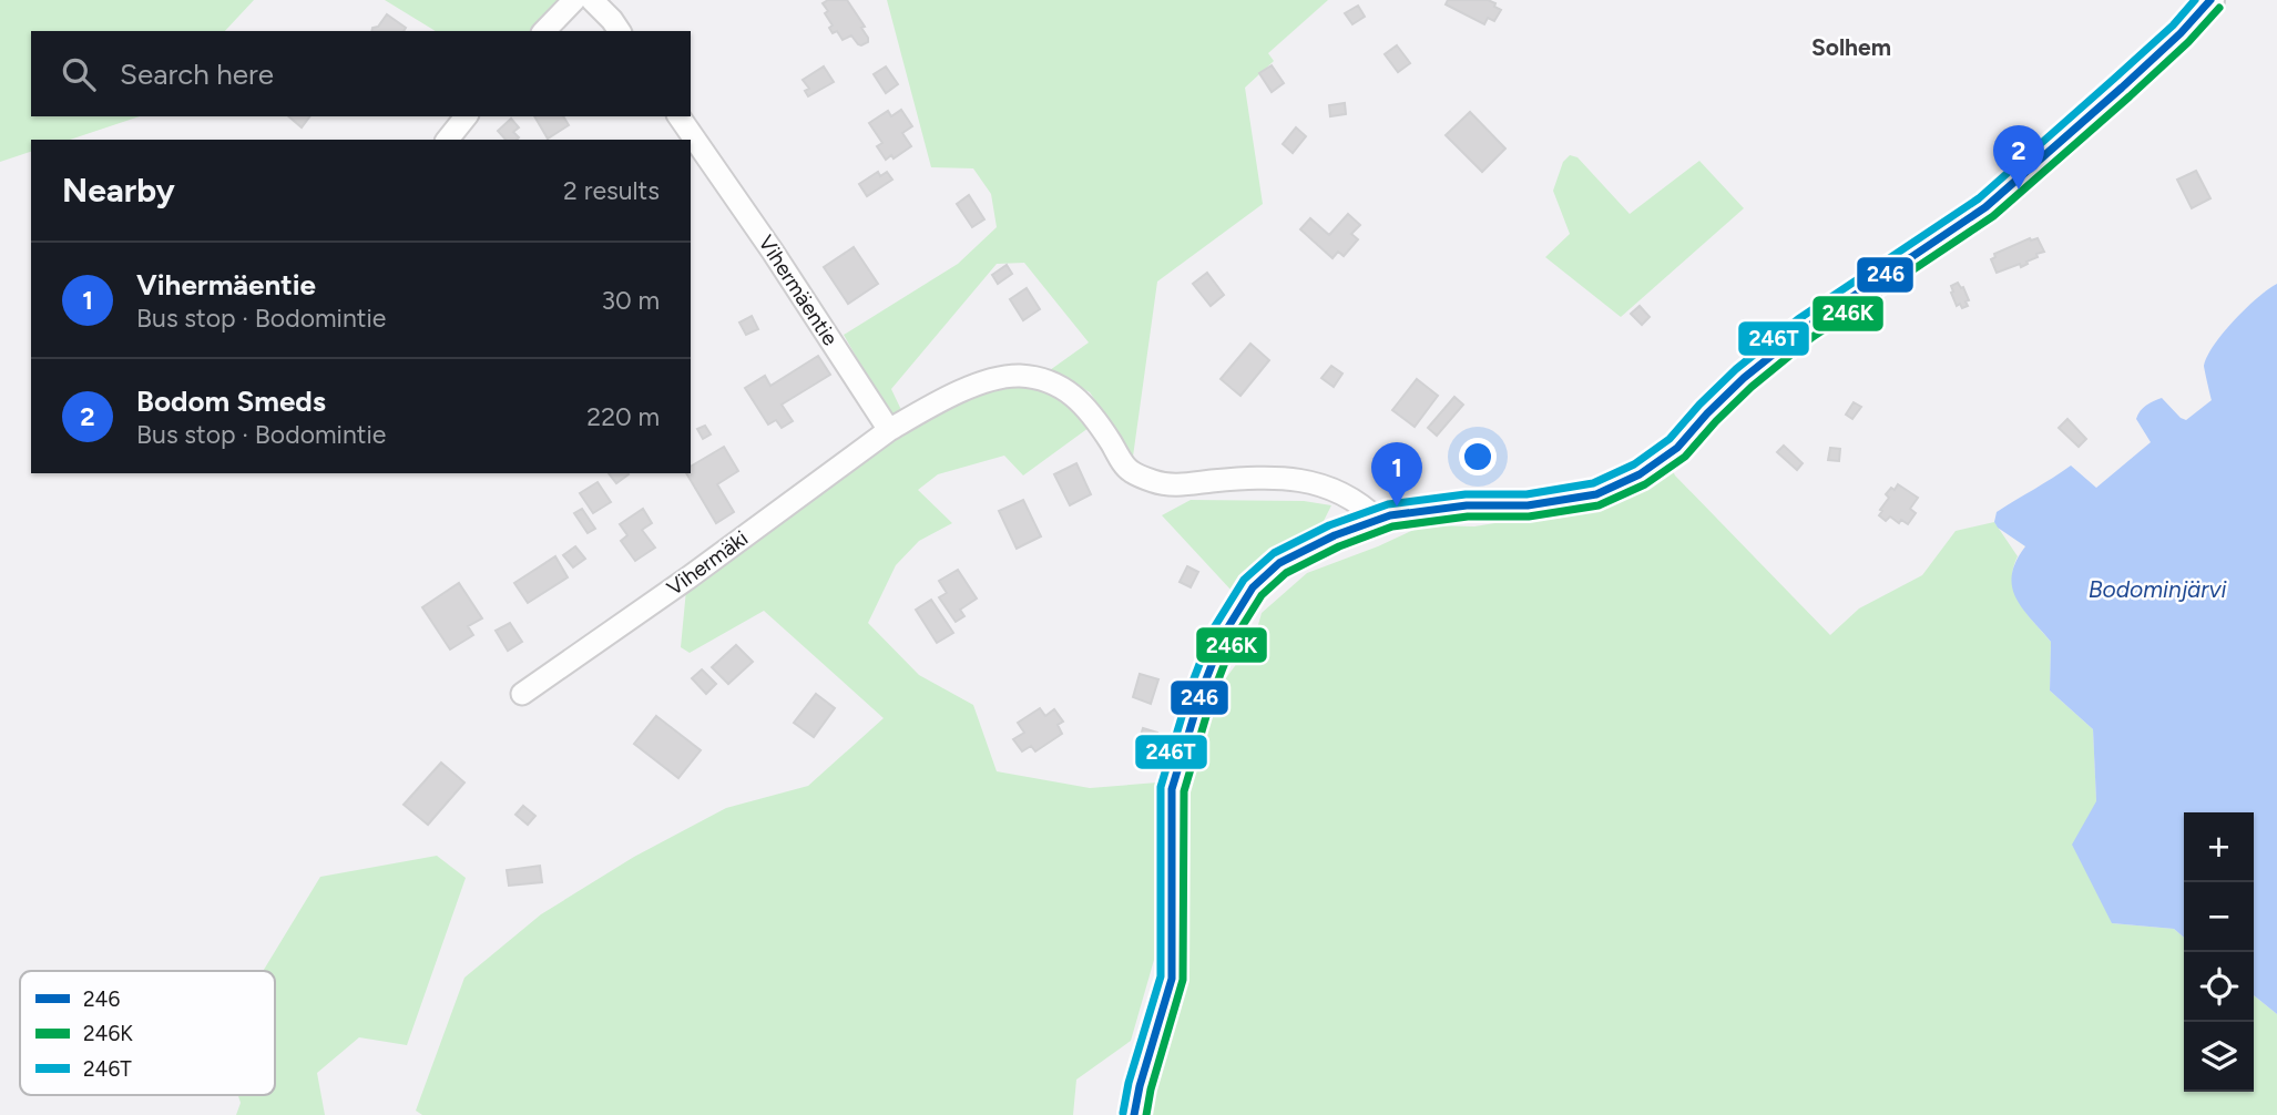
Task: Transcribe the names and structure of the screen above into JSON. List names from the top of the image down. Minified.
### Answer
{"streets":{"street":["Vihermäentie","Vihermäki"]},"crossings":[["Vihermäentie","Vihermäki"]],"districts":["Solhem"],"water":["Bodominjärvi"],"lines":["transit line 246","transit line 246T","transit line 246K"],"legend":["246","246K","246T"],"page":{"search":"Search here","pins":["2","1"],"heading":["Nearby","2 results"],"list":[{"mark":"1","name":"Vihermäentie","note":"Bus stop · Bodomintie","value":"30 m"},{"mark":"2","name":"Bodom Smeds","note":"Bus stop · Bodomintie","value":"220 m"}],"map_buttons":["+","−"]}}
